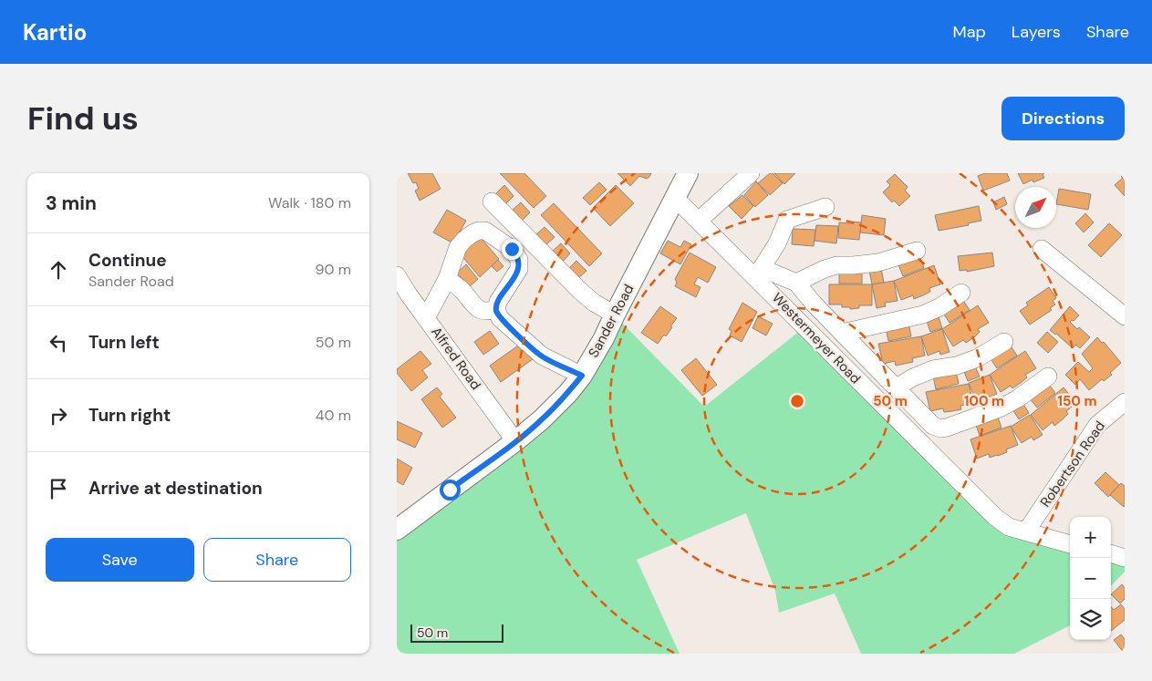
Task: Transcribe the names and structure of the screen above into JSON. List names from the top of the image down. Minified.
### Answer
{"streets":{"main road":["Sander Road"],"street":["Westermeyer Road","Alfred Road","Robertson Road"]},"crossings":[["Sander Road","Westermeyer Road"],["Sander Road","Alfred Road"],["Westermeyer Road","Robertson Road"]],"scale_bar":"50 m","north":"top right","page":{"header":"Kartio","nav":["Map","Layers","Share"],"buttons":["Directions",["Save","Share"]],"title":"Find us","heading":["3 min","Walk · 180 m"],"list":[["Continue","Sander Road","90 m"],["Turn left","50 m"],["Turn right","40 m"],"Arrive at destination"],"map_buttons":["+","−"],"scale":"50 m"},"rings":["50 m","100 m","150 m"]}
